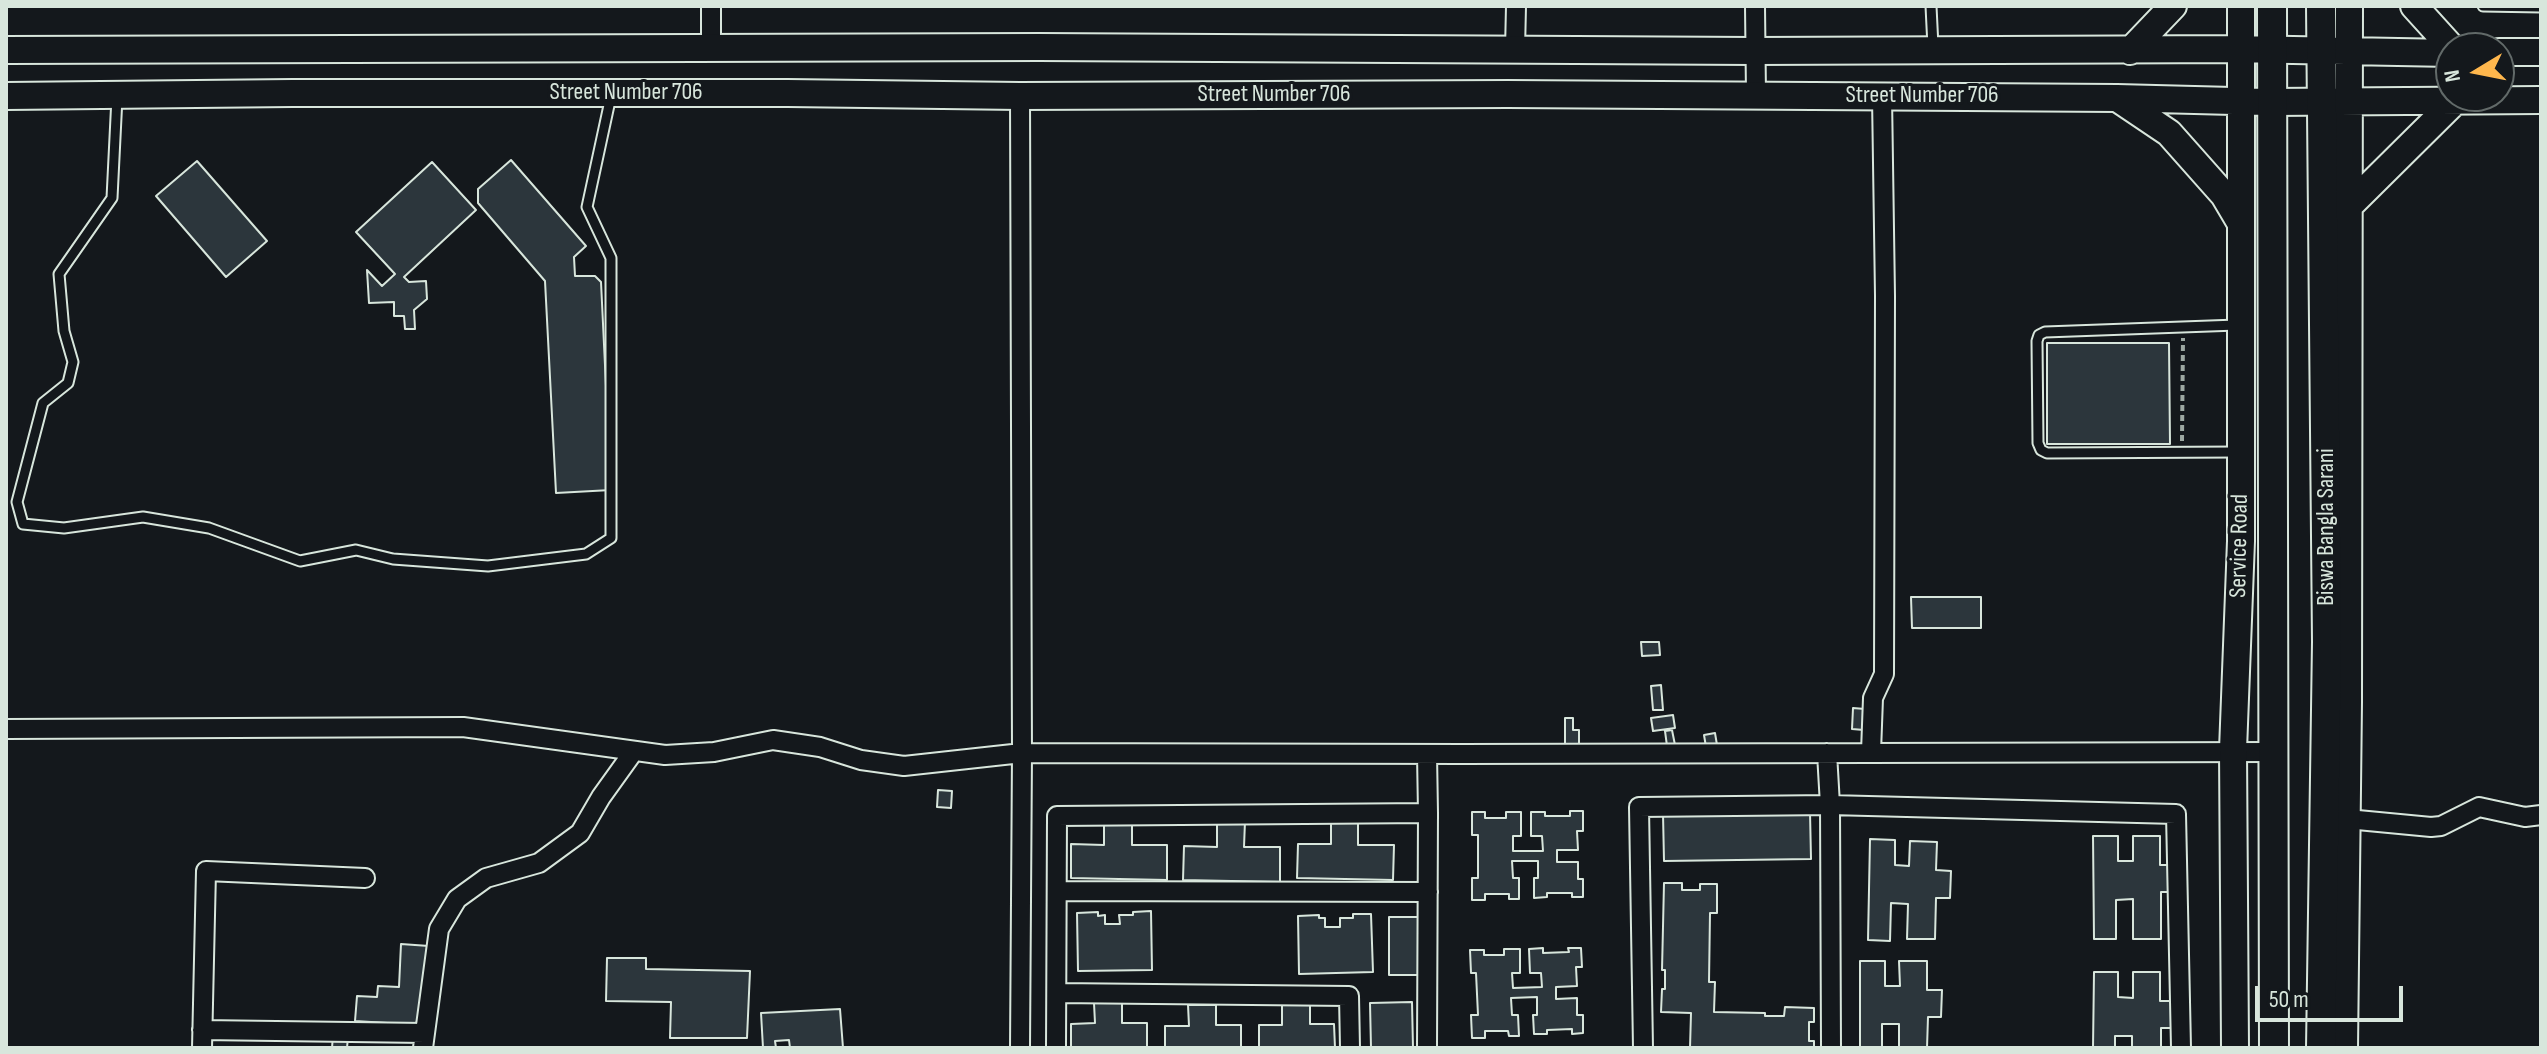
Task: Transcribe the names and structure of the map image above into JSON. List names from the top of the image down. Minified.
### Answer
{"streets":{"main road":["Biswa Bangla Sarani"],"street":["Street Number 706","Service Road"]},"crossings":[["Street Number 706","Biswa Bangla Sarani"],["Street Number 706","Service Road"]],"scale_bar":"50 m","north":"left"}
